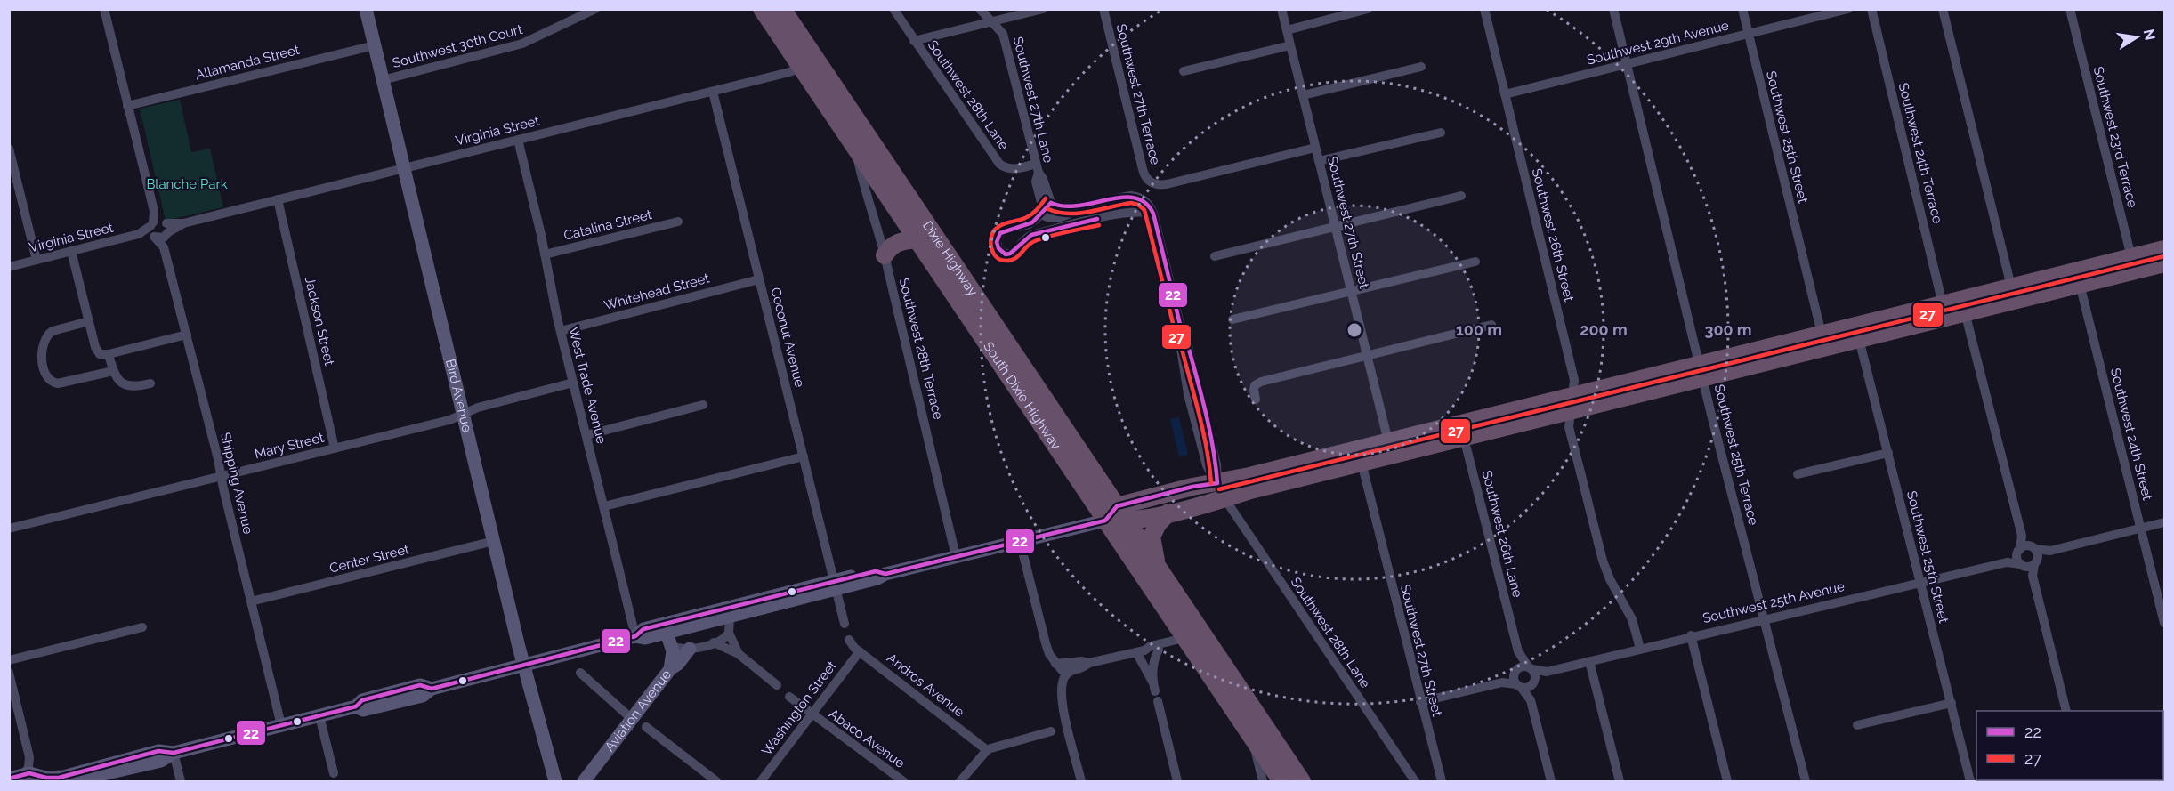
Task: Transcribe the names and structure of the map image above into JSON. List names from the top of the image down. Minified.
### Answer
{"streets":{"highway":["Dixie Highway","South Dixie Highway"],"main road":["Bird Avenue","Aviation Avenue"],"street":["Southwest 29th Avenue","Southwest 30th Court","Allamanda Street","Southwest 27th Terrace","Southwest 28th Lane","Southwest 27th Lane","Virginia Street","Southwest 25th Street","Southwest 23rd Terrace","Southwest 24th Terrace","Southwest 27th Street","Catalina Street","Southwest 26th Street","Whitehead Street","Jackson Street","Coconut Avenue","Southwest 28th Terrace","West Trade Avenue","Southwest 24th Street","Mary Street","Southwest 25th Terrace","Shipping Avenue","Southwest 26th Lane","Center Street","Southwest 25th Avenue","Andros Avenue","Washington Street","Abaco Avenue"]},"crossings":[["Southwest 29th Avenue","Southwest 25th Street"],["Southwest 29th Avenue","Southwest 26th Street"],["Southwest 29th Avenue","Southwest 25th Terrace"],["Southwest 30th Court","Bird Avenue"],["Allamanda Street","Bird Avenue"],["Southwest 27th Terrace","Southwest 27th Street"],["Southwest 28th Lane","Southwest 27th Lane"],["Virginia Street","Dixie Highway"],["Virginia Street","Jackson Street"],["Virginia Street","Coconut Avenue"],["Virginia Street","West Trade Avenue"],["Virginia Street","South Dixie Highway"],["Virginia Street","Bird Avenue"],["Virginia Street","Shipping Avenue"],["Southwest 25th Street","Southwest 25th Avenue"],["Catalina Street","West Trade Avenue"],["Southwest 26th Street","Southwest 25th Avenue"],["Dixie Highway","South Dixie Highway"],["Whitehead Street","Coconut Avenue"],["Whitehead Street","West Trade Avenue"],["Jackson Street","Mary Street"],["Southwest 28th Terrace","South Dixie Highway"],["West Trade Avenue","Mary Street"],["Bird Avenue","Mary Street"],["Bird Avenue","Center Street"],["Mary Street","Shipping Avenue"],["Southwest 25th Terrace","Southwest 25th Avenue"],["Shipping Avenue","Center Street"],["Southwest 26th Lane","Southwest 25th Avenue"],["Andros Avenue","Washington Street"],["Washington Street","Abaco Avenue"]],"parks":["Blanche Park"],"lines":["transit line 22","transit line 27"],"legend":["22","27"],"north":"right","rings":["100 m","200 m","300 m"]}
